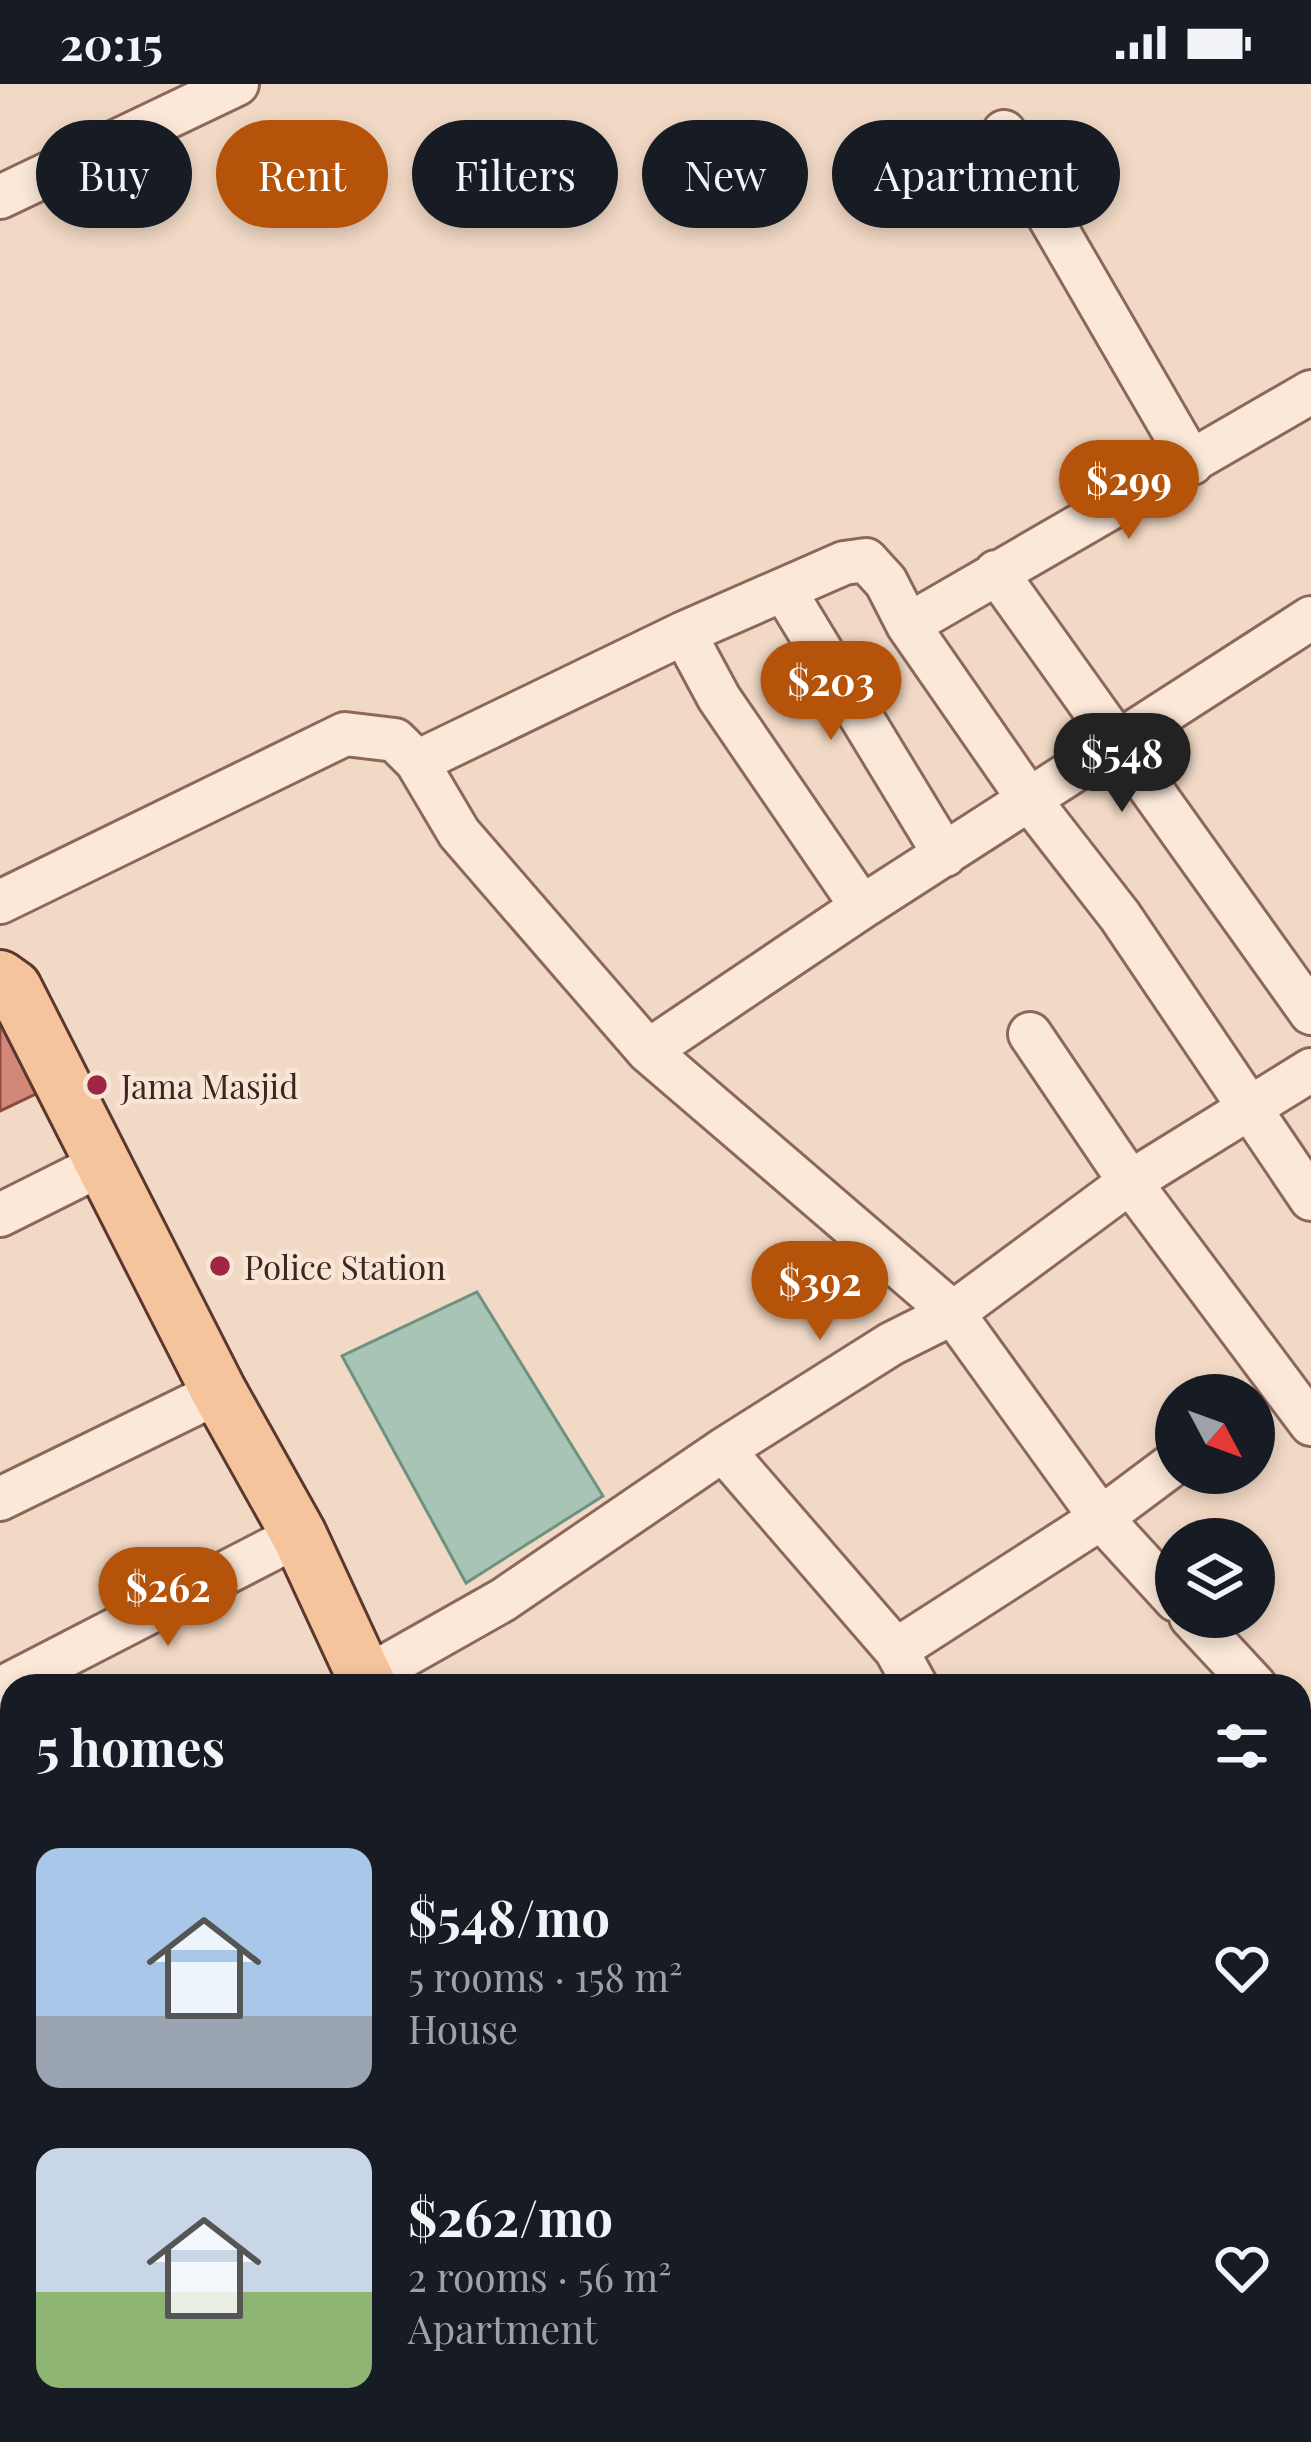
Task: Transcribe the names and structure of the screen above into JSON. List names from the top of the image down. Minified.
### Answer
{"places":["Jama Masjid","Police Station"],"north":"bottom right","page":{"status":"20:15","chip":["Buy","Rent","Filters","New","Apartment"],"price":["$299","$203","$548","$392","$262"],"heading":"5 homes","list":[{"name":"$548/mo","note":"5 rooms · 158 m² · House"},{"name":"$262/mo","note":"2 rooms · 56 m² · Apartment"}]}}
